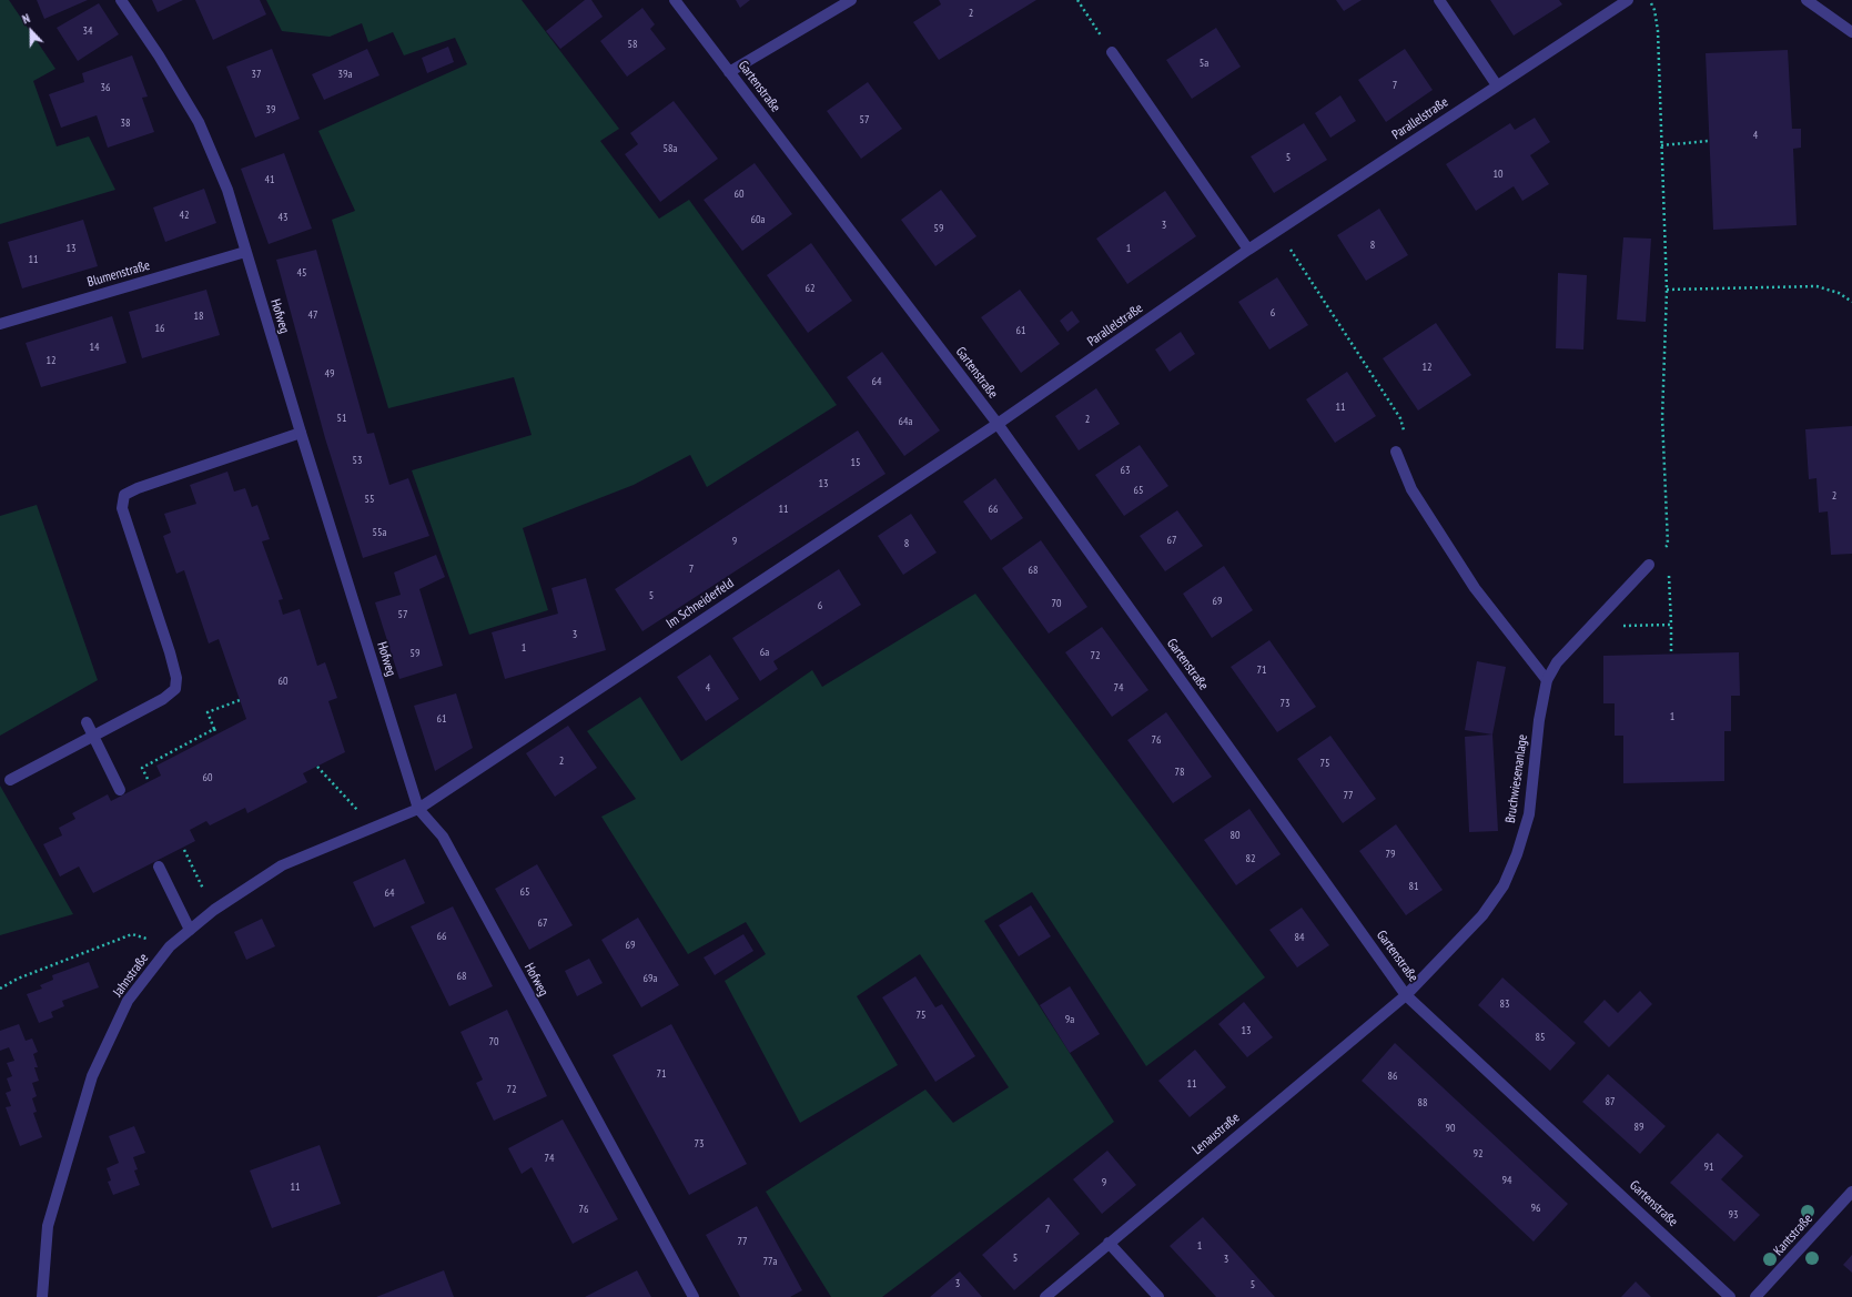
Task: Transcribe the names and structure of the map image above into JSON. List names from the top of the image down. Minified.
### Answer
{"streets":{"street":["Gartenstraße","Parallelstraße","Blumenstraße","Hofweg","Im Schneiderfeld","Bruchwiesenanlage","Jahnstraße","Lenaustraße","Kantstraße"]},"crossings":[["Gartenstraße","Parallelstraße"],["Gartenstraße","Im Schneiderfeld"],["Gartenstraße","Bruchwiesenanlage"],["Gartenstraße","Lenaustraße"],["Parallelstraße","Im Schneiderfeld"],["Blumenstraße","Hofweg"],["Hofweg","Im Schneiderfeld"],["Hofweg","Jahnstraße"],["Im Schneiderfeld","Jahnstraße"],["Bruchwiesenanlage","Lenaustraße"]],"house_numbers":["2","34","58","5a","37","39a","7","36","39","57","38","4","58a","5","10","41","60","42","43","60a","3","59","8","13","1","11","45","62","6","47","18","16","61","14","12","12","49","64","11","51","2","64a","53","15","63","13","65","2","55","11","66","55a","67","9","8","7","68","5","69","70","6","57","3","1","6a","59","72","71","60","4","74","73","1","61","76","2","75","78","60","77","80","79","82","81","65","64","67","66","84","69","68","69a","83","75","9a","13","85","70","71","86","11","72","87","88","89","90","73","92","74","91","94","9","11","96","76","93","7","77","1","5","3","77a","3","5"],"north":"top"}
